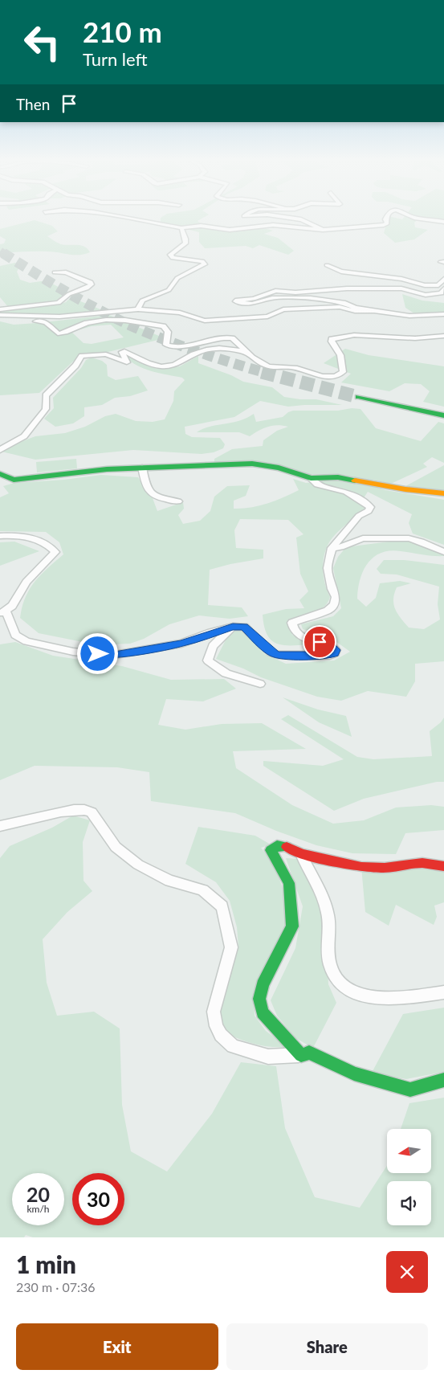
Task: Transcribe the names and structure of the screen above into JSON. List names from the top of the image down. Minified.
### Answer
{"north":"left","page":{"turn":["210 m","Turn left"],"then":"Then","speed":"20 km/h","limit":"30","heading":["1 min","230 m · 07:36"],"buttons":["Exit","Share"]}}
